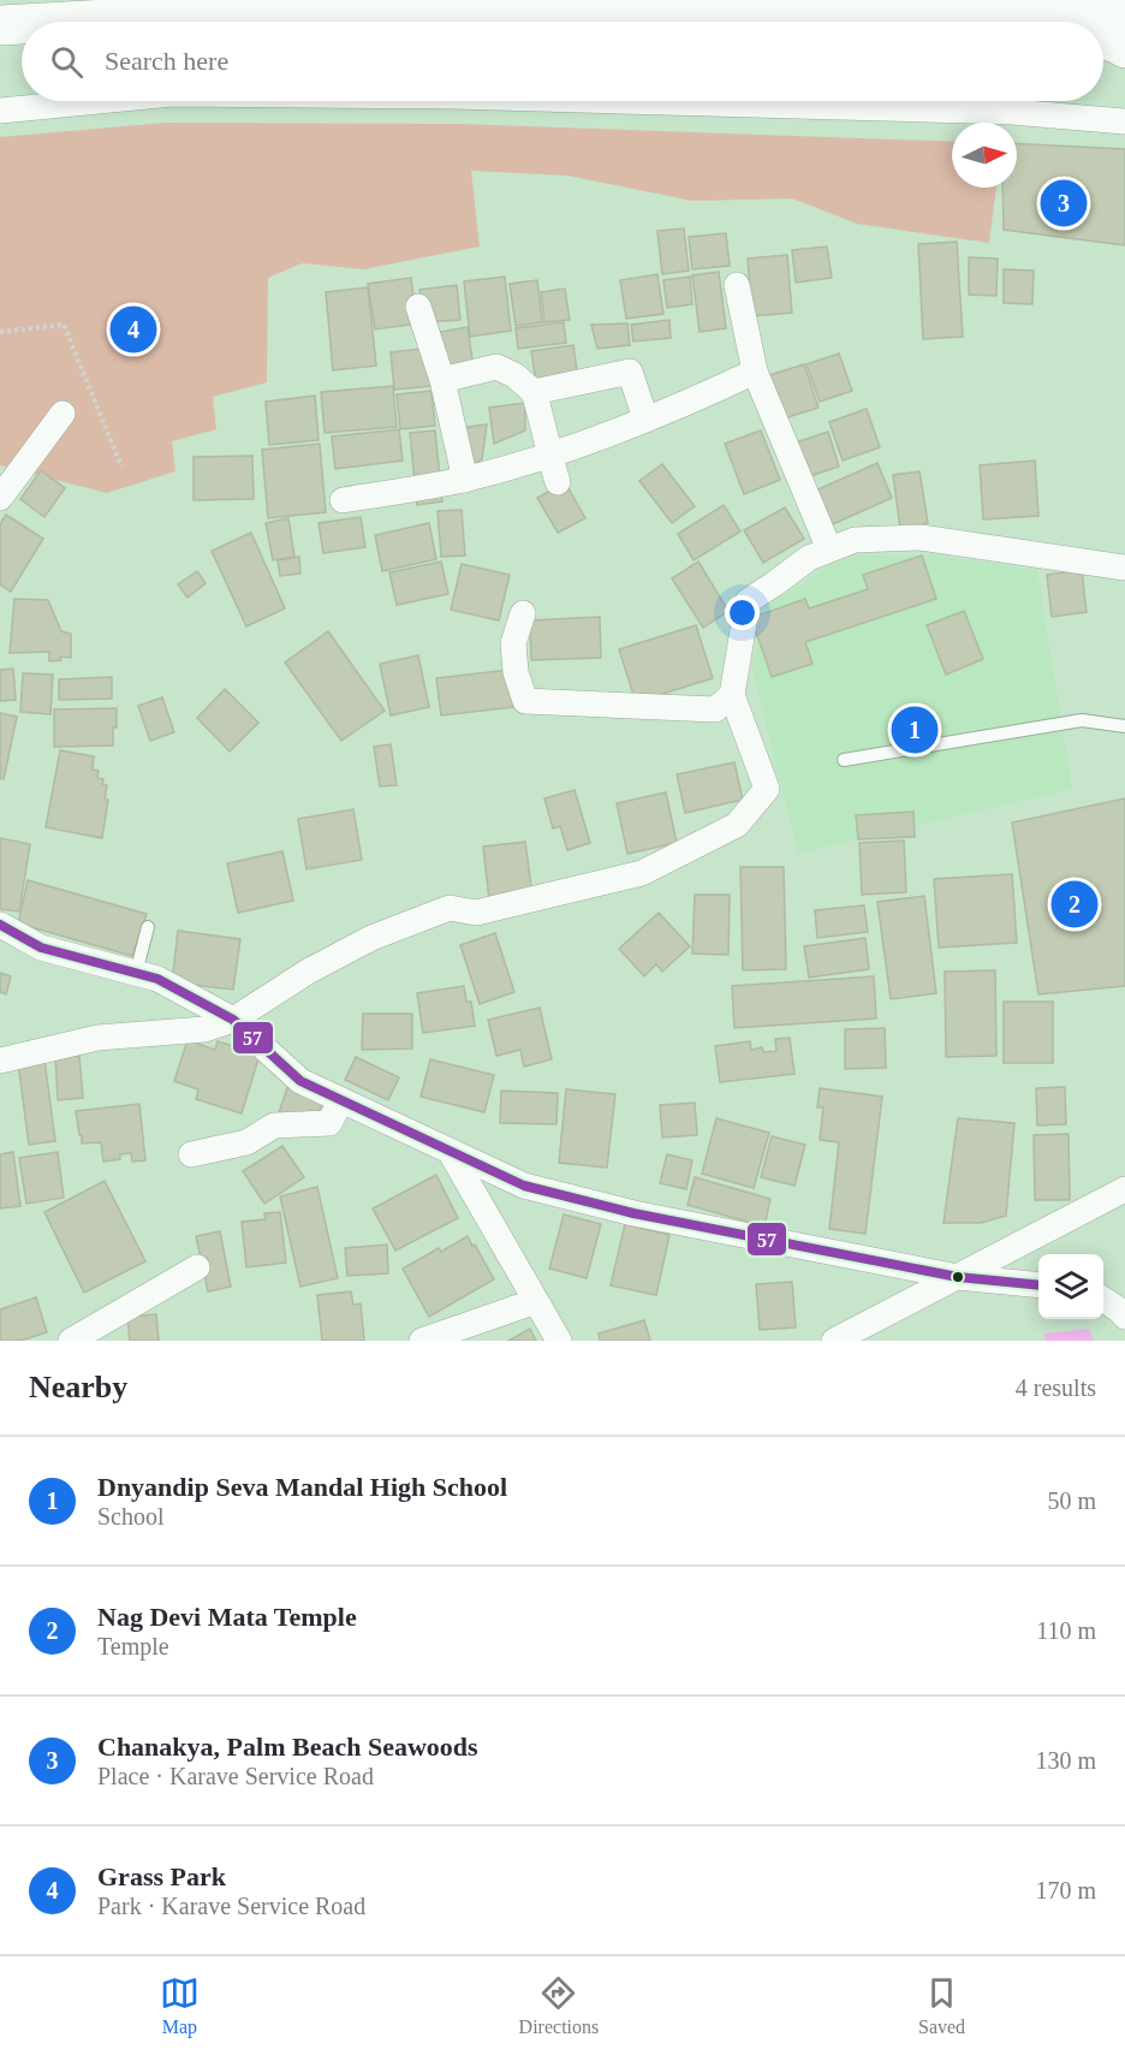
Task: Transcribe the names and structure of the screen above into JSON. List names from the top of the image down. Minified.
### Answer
{"lines":["transit line 57"],"north":"right","page":{"search":"Search here","pins":["3","4","1","2"],"heading":["Nearby","4 results"],"list":[{"mark":"1","name":"Dnyandip Seva Mandal High School","note":"School","value":"50 m"},{"mark":"2","name":"Nag Devi Mata Temple","note":"Temple","value":"110 m"},{"mark":"3","name":"Chanakya, Palm Beach Seawoods","note":"Place · Karave Service Road","value":"130 m"},{"mark":"4","name":"Grass Park","note":"Park · Karave Service Road","value":"170 m"}],"nav":["Map","Directions","Saved"]}}
